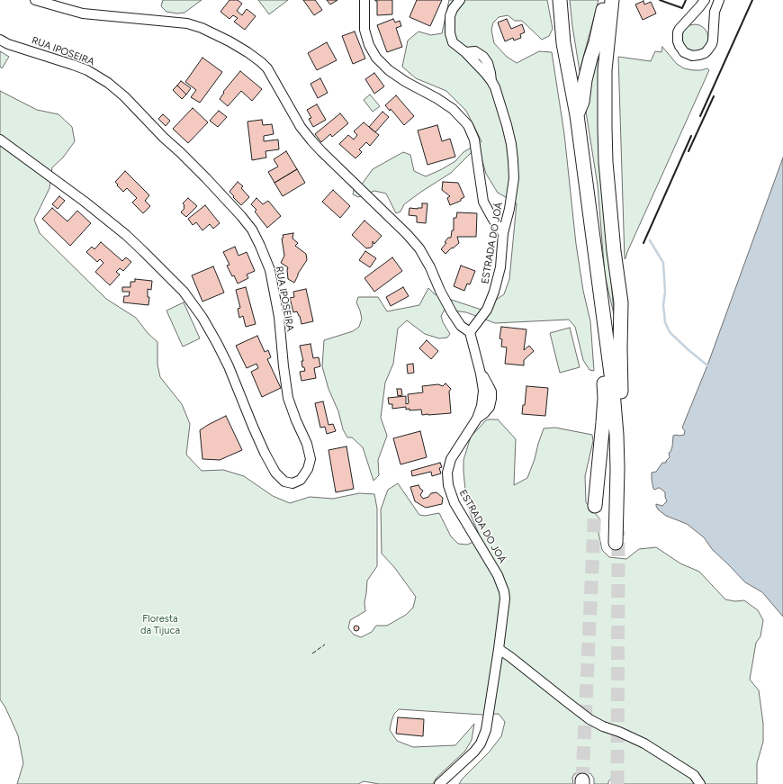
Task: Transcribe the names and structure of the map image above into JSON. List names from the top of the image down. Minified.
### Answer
{"streets":{"street":["RUA IPOSEIRA","ESTRADA DO JOÁ"]},"parks":["Floresta da Tijuca"]}
